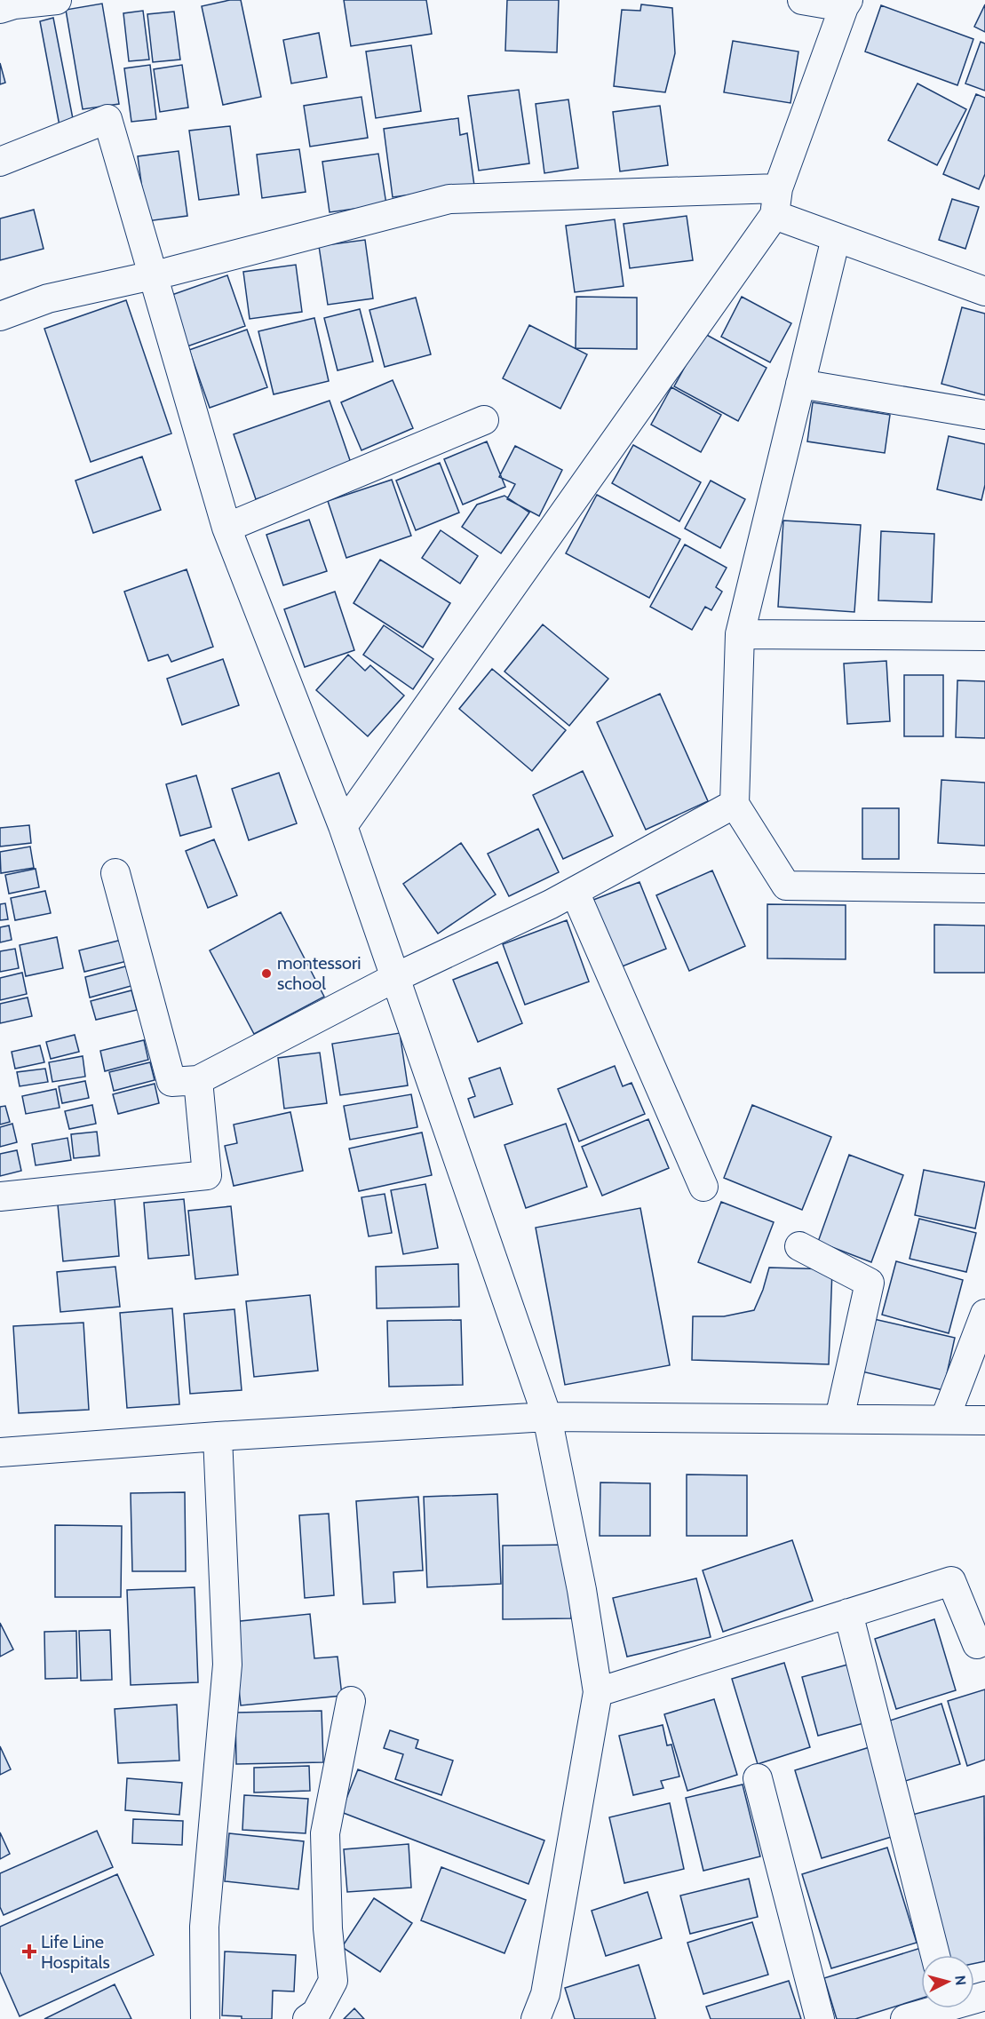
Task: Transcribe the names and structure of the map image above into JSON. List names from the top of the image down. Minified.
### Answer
{"places":{"other":["montessori school"],"health":["Life Line Hospitals"]},"north":"right"}
